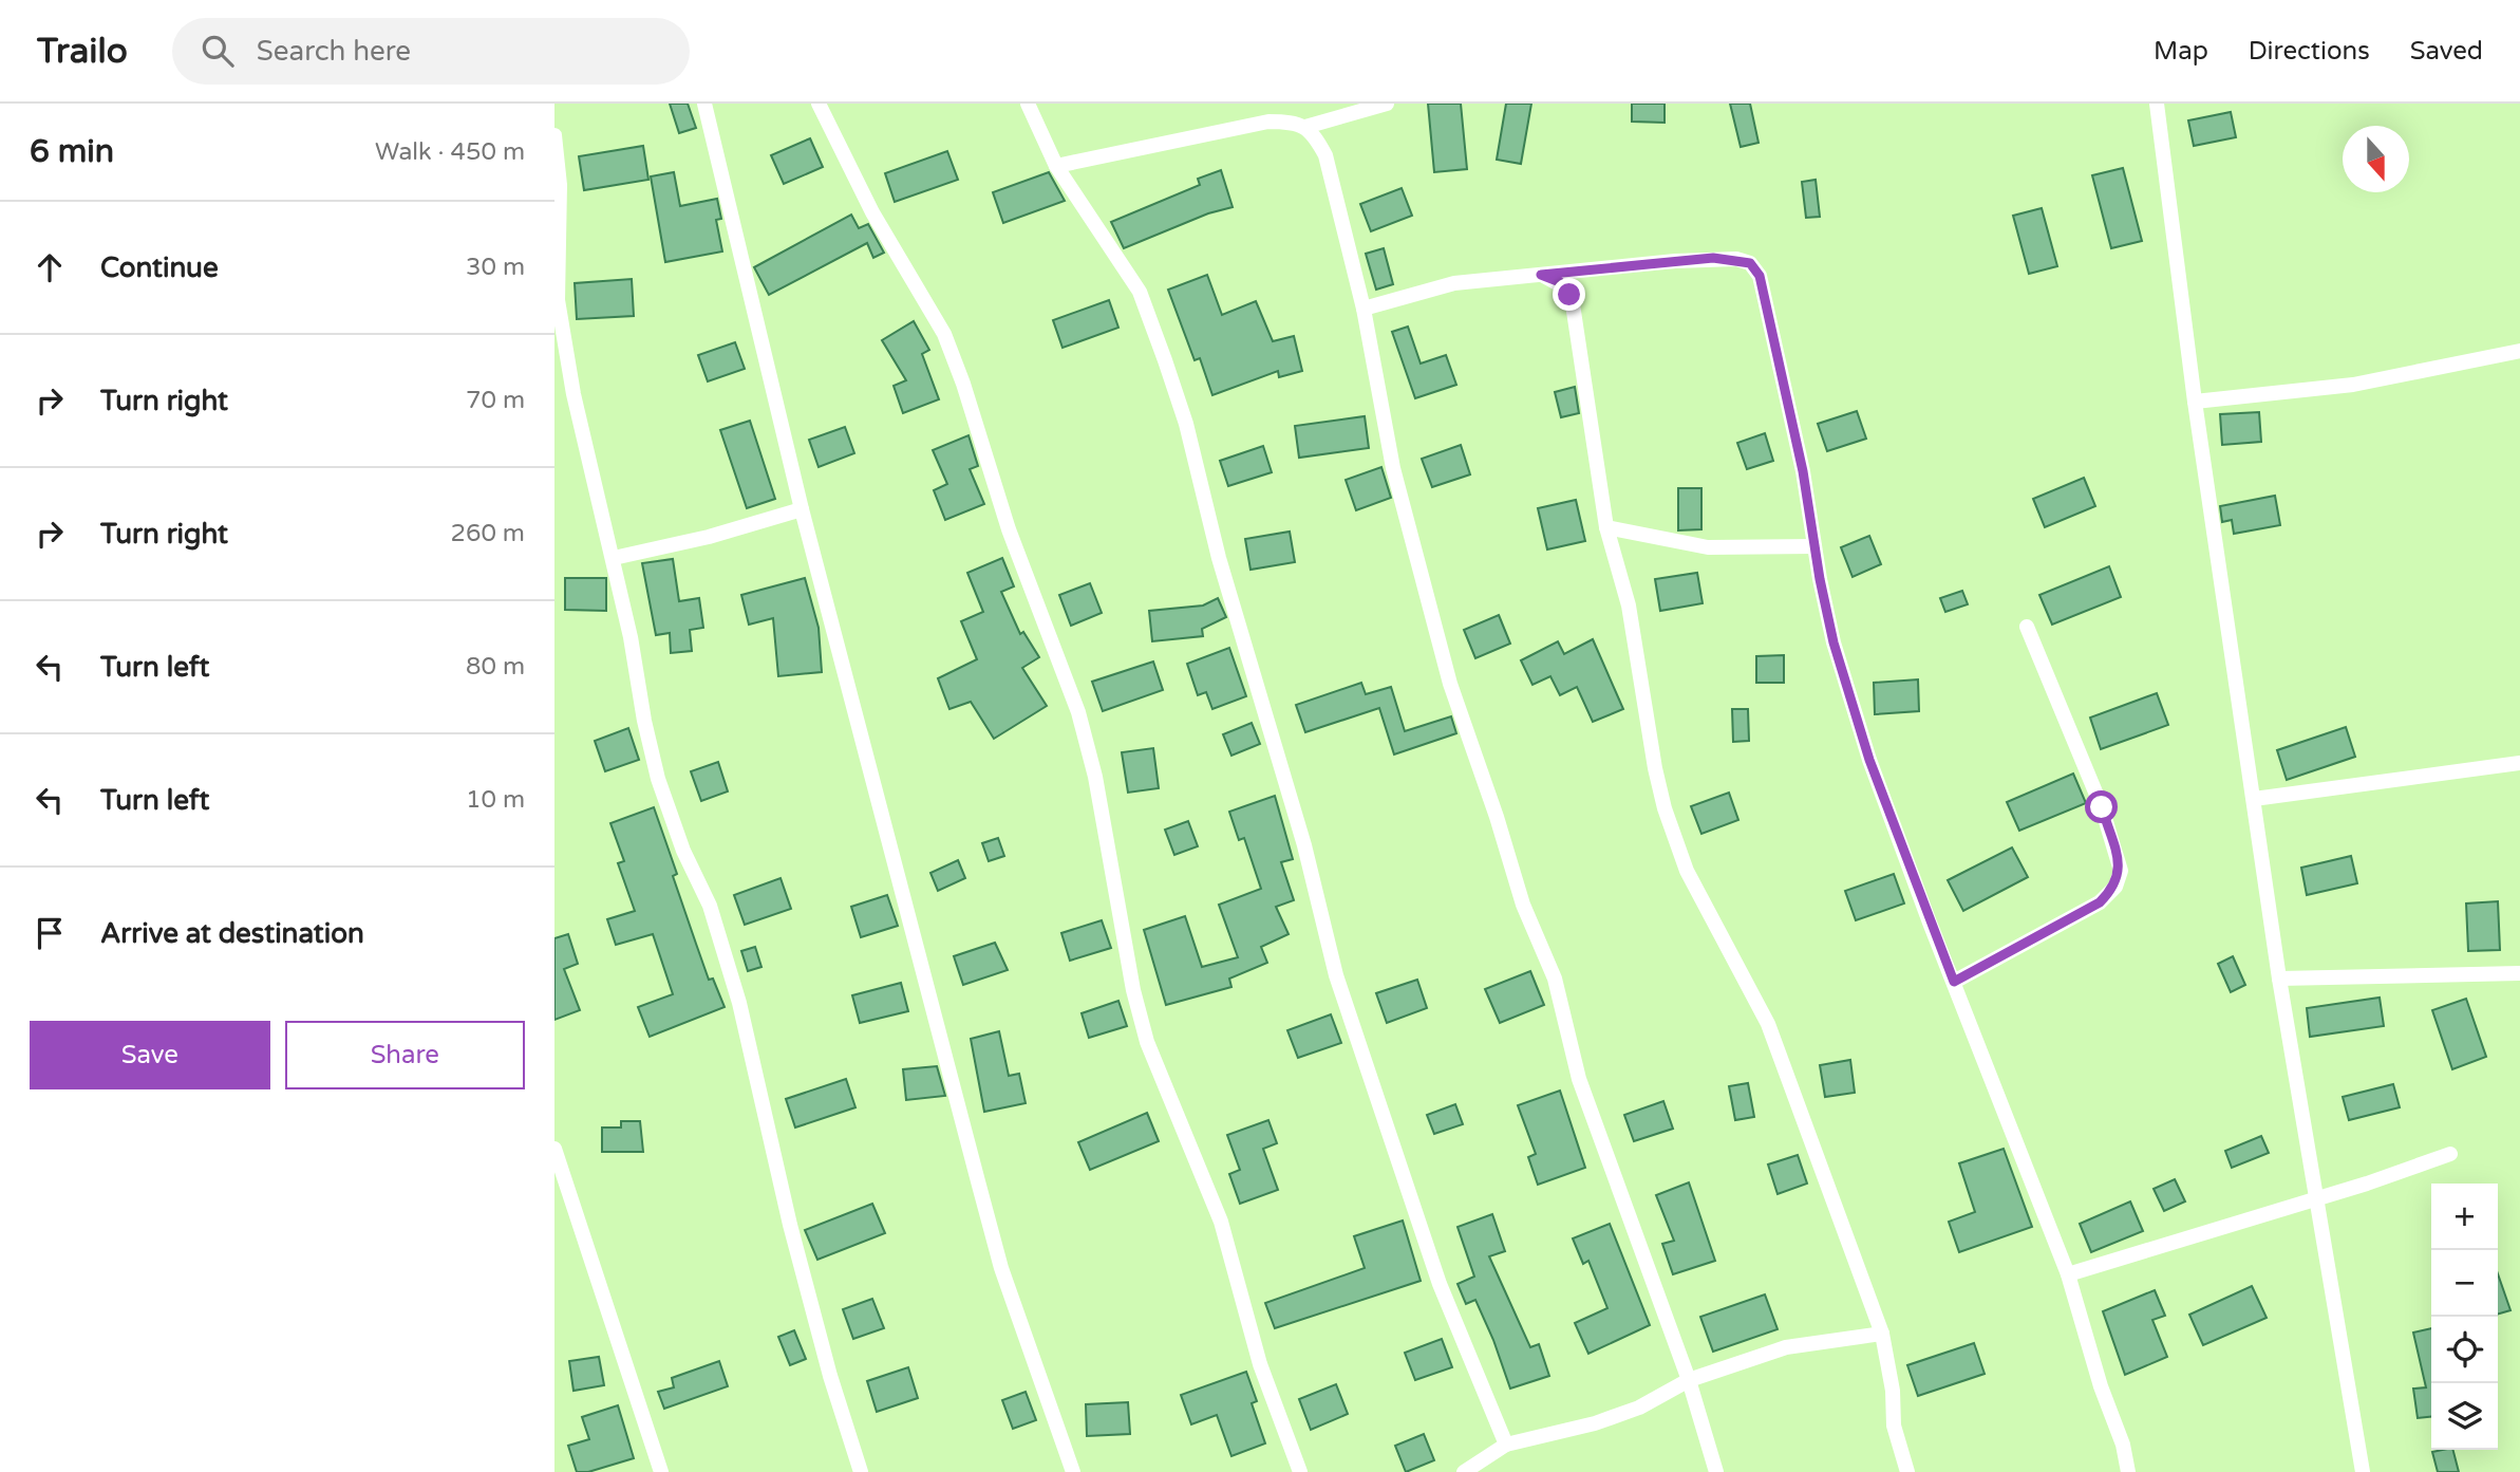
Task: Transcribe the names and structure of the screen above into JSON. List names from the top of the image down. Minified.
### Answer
{"north":"bottom","page":{"header":"Trailo","search":"Search here","nav":["Map","Directions","Saved"],"heading":["6 min","Walk · 450 m"],"list":[["Continue","30 m"],["Turn right","70 m"],["Turn right","260 m"],["Turn left","80 m"],["Turn left","10 m"],"Arrive at destination"],"buttons":["Save","Share"],"map_buttons":["+","−"]}}
